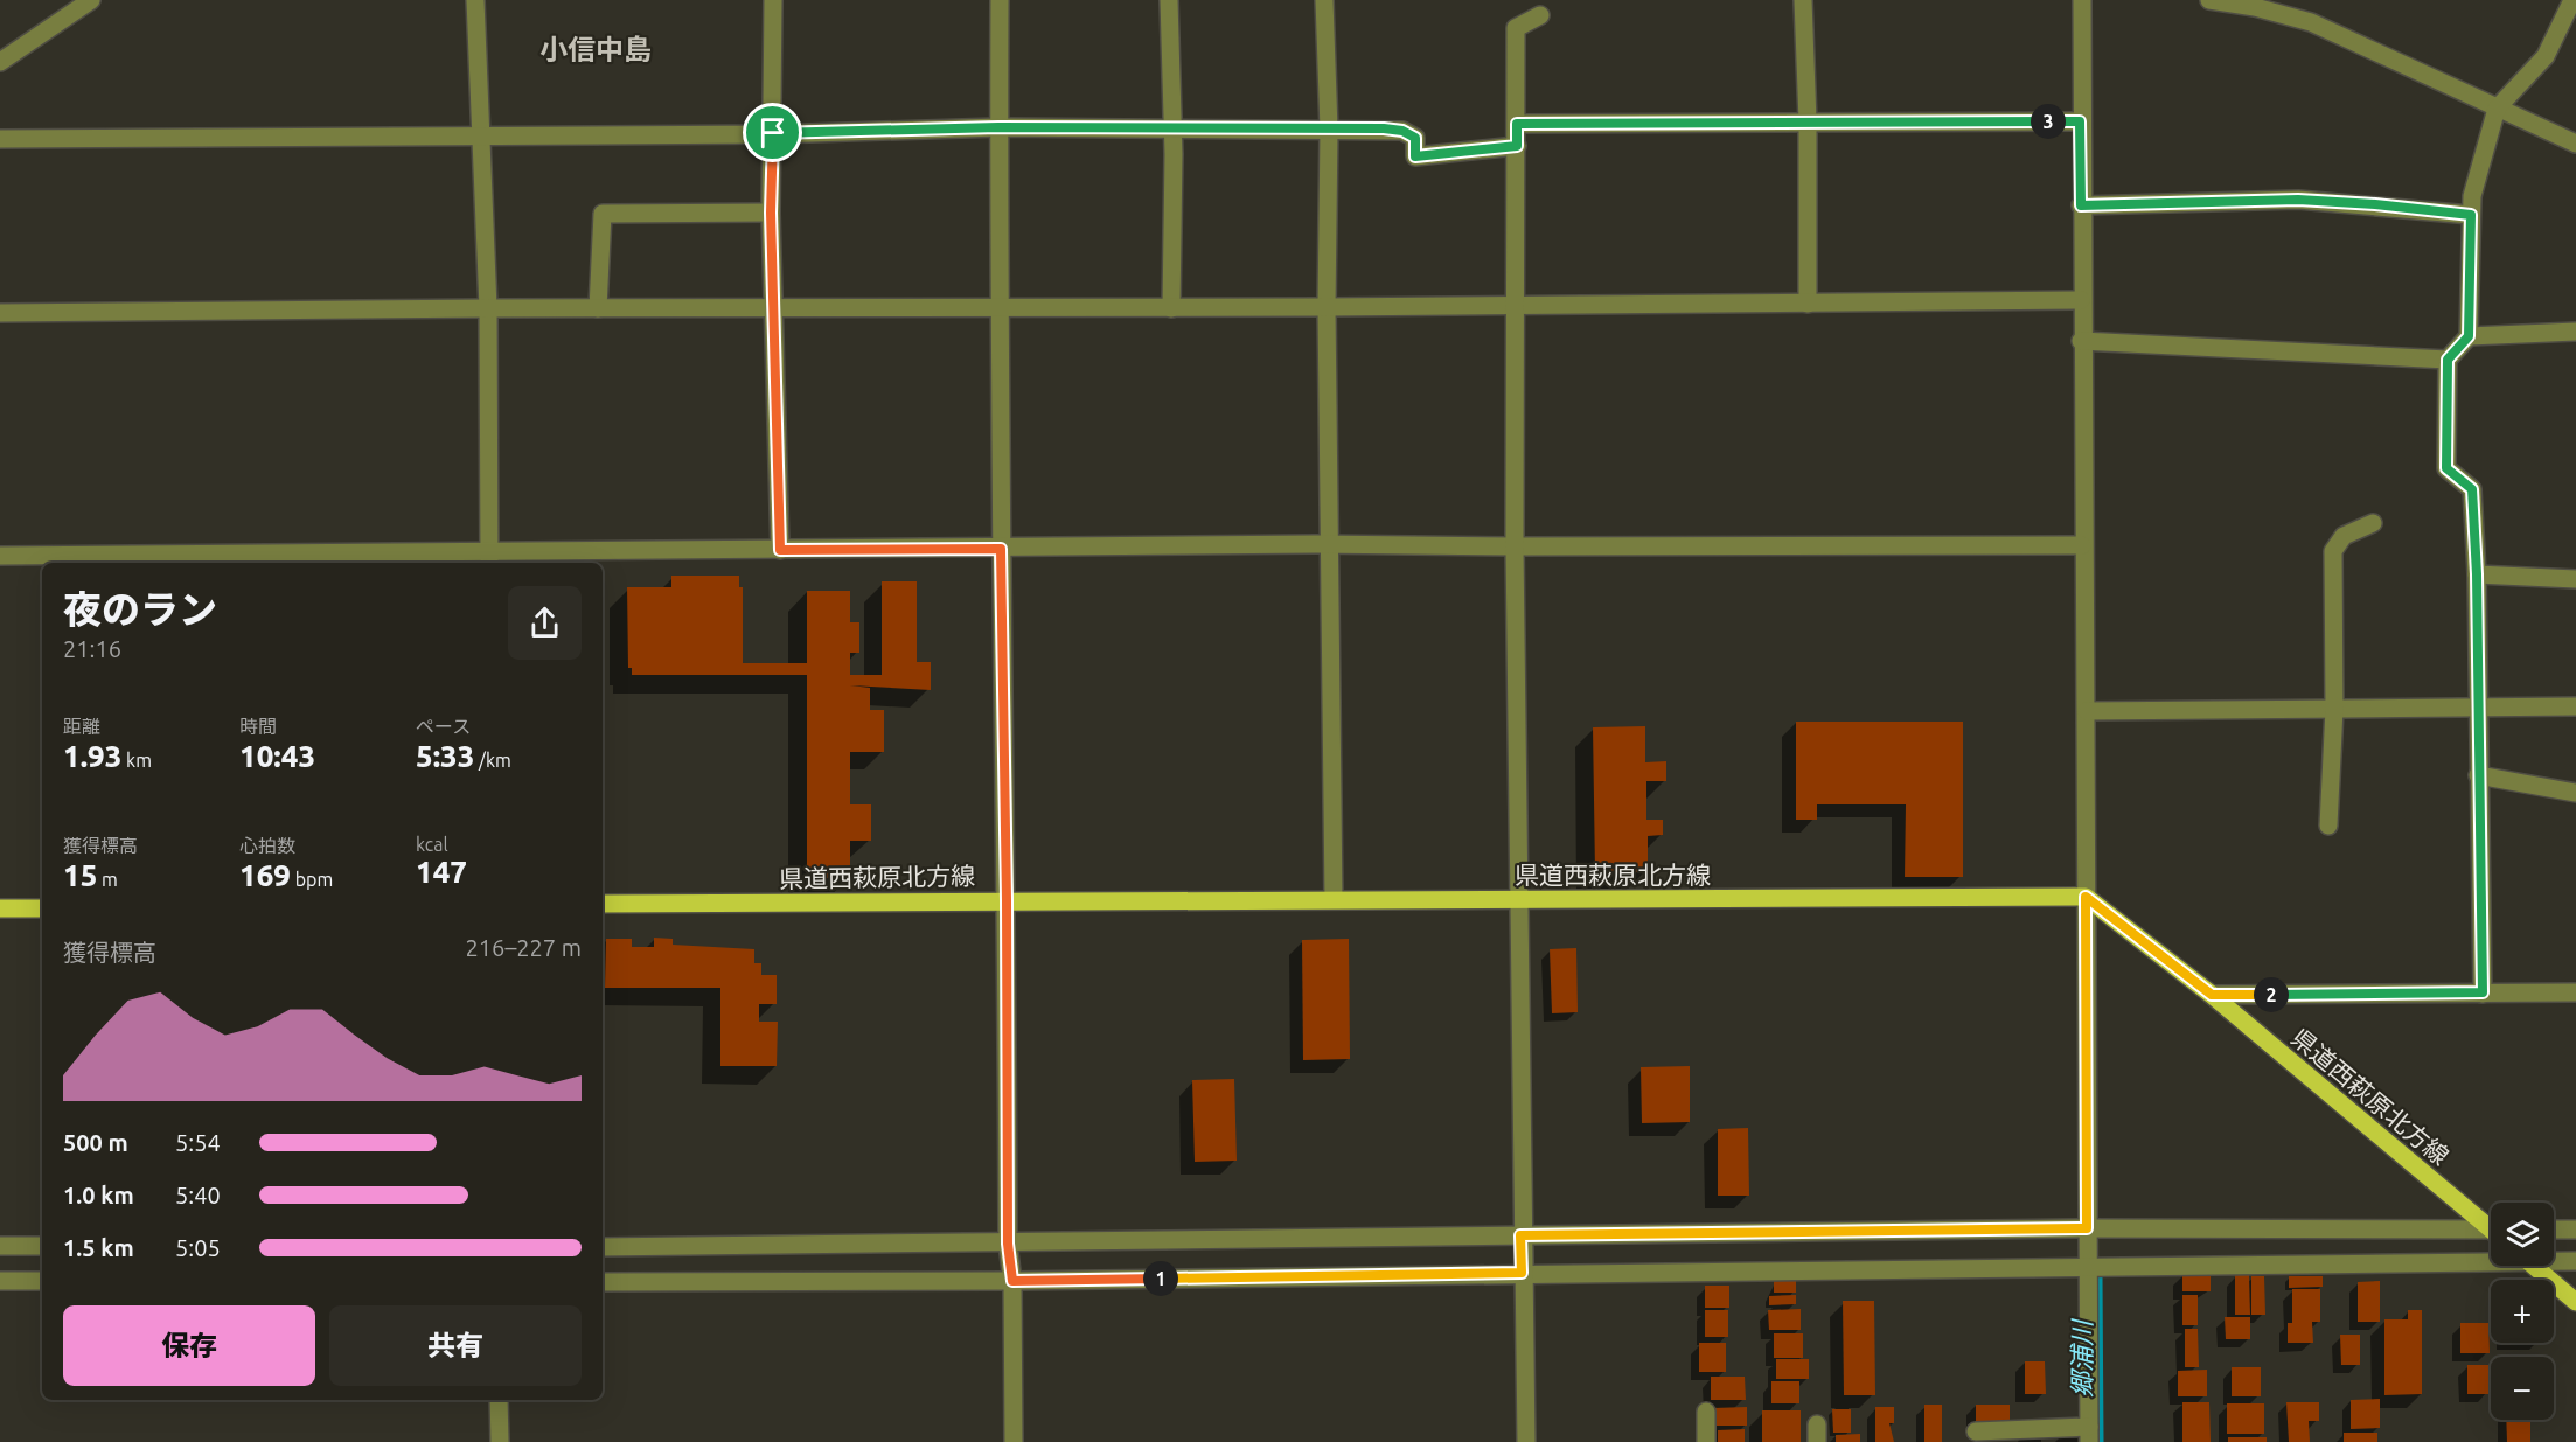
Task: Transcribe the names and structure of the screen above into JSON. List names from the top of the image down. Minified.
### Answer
{"streets":{"main road":["県道西萩原北方線"]},"districts":["小信中島"],"water":["郷浦川"],"page":{"pins":["3","2","1"],"heading":["夜のラン","21:16"],"stats":[["距離","1.93 km"],["時間","10:43"],["ペース","5:33 /km"],["獲得標高","15 m"],["心拍数","169 bpm"],["kcal","147"]],"chart":["獲得標高","216–227 m"],"list":[{"name":"500 m","note":"5:54"},{"name":"1.0 km","note":"5:40"},{"name":"1.5 km","note":"5:05"}],"map_buttons":["+","−"],"buttons":["保存","共有"]}}
